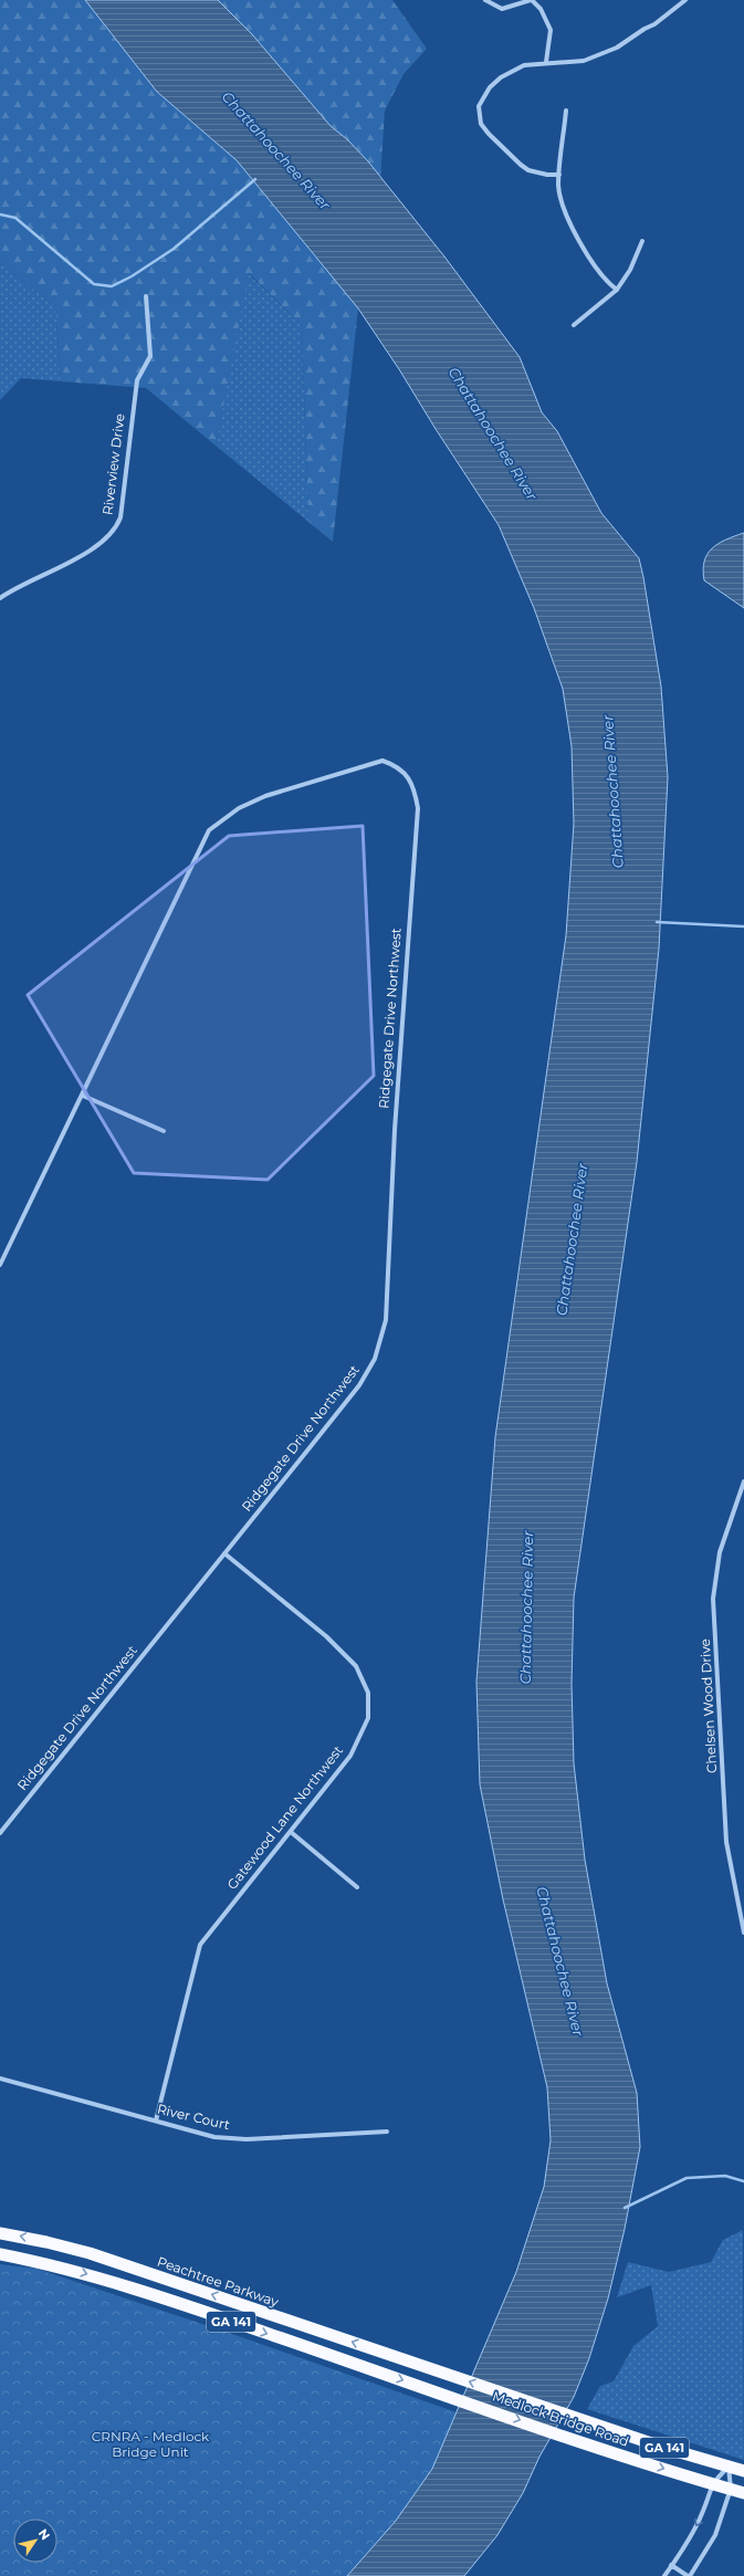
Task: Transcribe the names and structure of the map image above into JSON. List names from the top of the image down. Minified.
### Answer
{"streets":{"highway":["Peachtree Parkway","GA 141","Medlock Bridge Road"],"street":["Riverview Drive","Ridgegate Drive Northwest","Chelsen Wood Drive","Gatewood Lane Northwest","River Court"]},"crossings":[["Ridgegate Drive Northwest","Gatewood Lane Northwest"],["Gatewood Lane Northwest","River Court"],["Peachtree Parkway","Medlock Bridge Road"]],"one_way":["Peachtree Parkway"],"water":["Chattahoochee River"],"parks":["CRNRA - Medlock Bridge Unit"],"north":"top right"}
